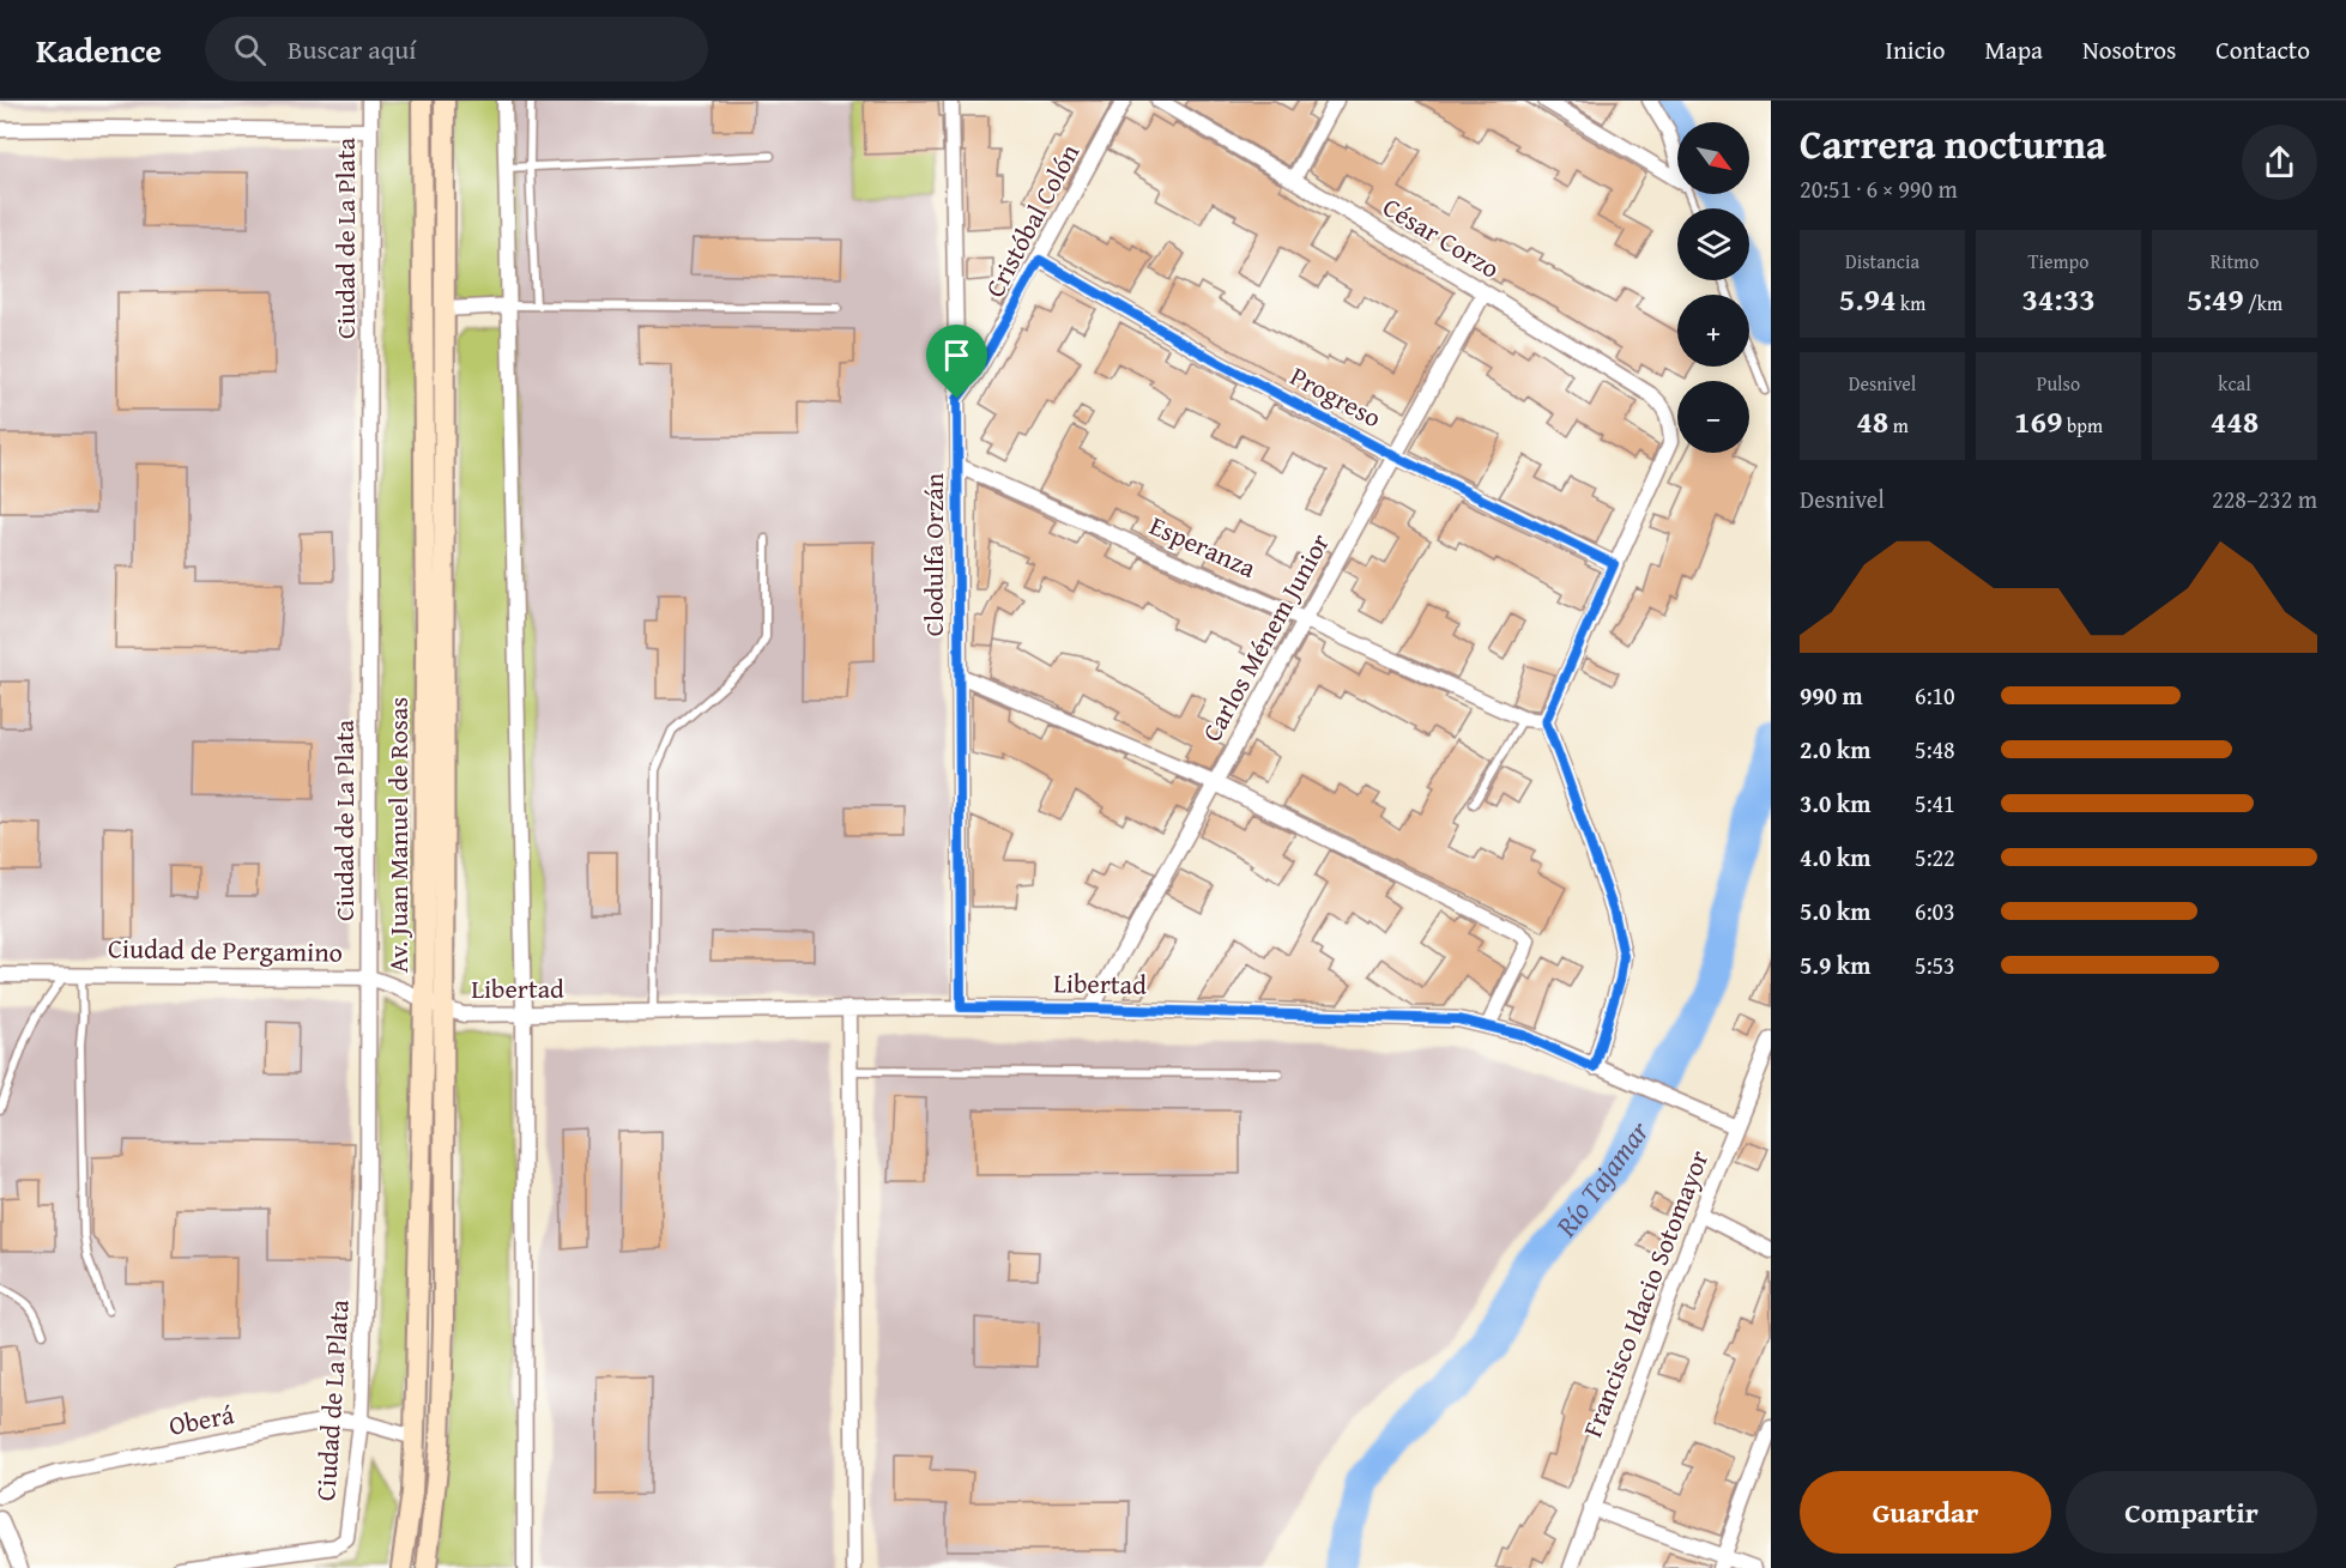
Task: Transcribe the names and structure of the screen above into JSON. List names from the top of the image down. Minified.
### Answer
{"streets":{"main road":["Av. Juan Manuel de Rosas"],"street":["Cristóbal Colón","César Corzo","Ciudad de La Plata","Progreso","Esperanza","Clodulfa Orzán","Carlos Ménem Junior","Ciudad de Pergamino","Libertad","Francisco Idacio Sotomayor","Oberá"]},"crossings":[["Cristóbal Colón","Progreso"],["Cristóbal Colón","Clodulfa Orzán"],["César Corzo","Progreso"],["César Corzo","Carlos Ménem Junior"],["Ciudad de La Plata","Ciudad de Pergamino"],["Ciudad de La Plata","Oberá"],["Progreso","Carlos Ménem Junior"],["Esperanza","Clodulfa Orzán"],["Esperanza","Carlos Ménem Junior"],["Clodulfa Orzán","Libertad"],["Carlos Ménem Junior","Libertad"],["Av. Juan Manuel de Rosas","Ciudad de Pergamino"],["Av. Juan Manuel de Rosas","Libertad"],["Av. Juan Manuel de Rosas","Oberá"],["Ciudad de Pergamino","Libertad"],["Libertad","Francisco Idacio Sotomayor"]],"water":["Río Tajamar"],"north":"bottom right","page":{"header":"Kadence","search":"Buscar aquí","nav":["Inicio","Mapa","Nosotros","Contacto"],"heading":["Carrera nocturna","20:51 · 6 × 990 m"],"map_buttons":["+","−"],"stats":[["Distancia","5.94 km"],["Tiempo","34:33"],["Ritmo","5:49 /km"],["Desnivel","48 m"],["Pulso","169 bpm"],["kcal","448"]],"chart":["Desnivel","228–232 m"],"list":[{"name":"990 m","note":"6:10"},{"name":"2.0 km","note":"5:48"},{"name":"3.0 km","note":"5:41"},{"name":"4.0 km","note":"5:22"},{"name":"5.0 km","note":"6:03"},{"name":"5.9 km","note":"5:53"}],"buttons":["Guardar","Compartir"]}}
